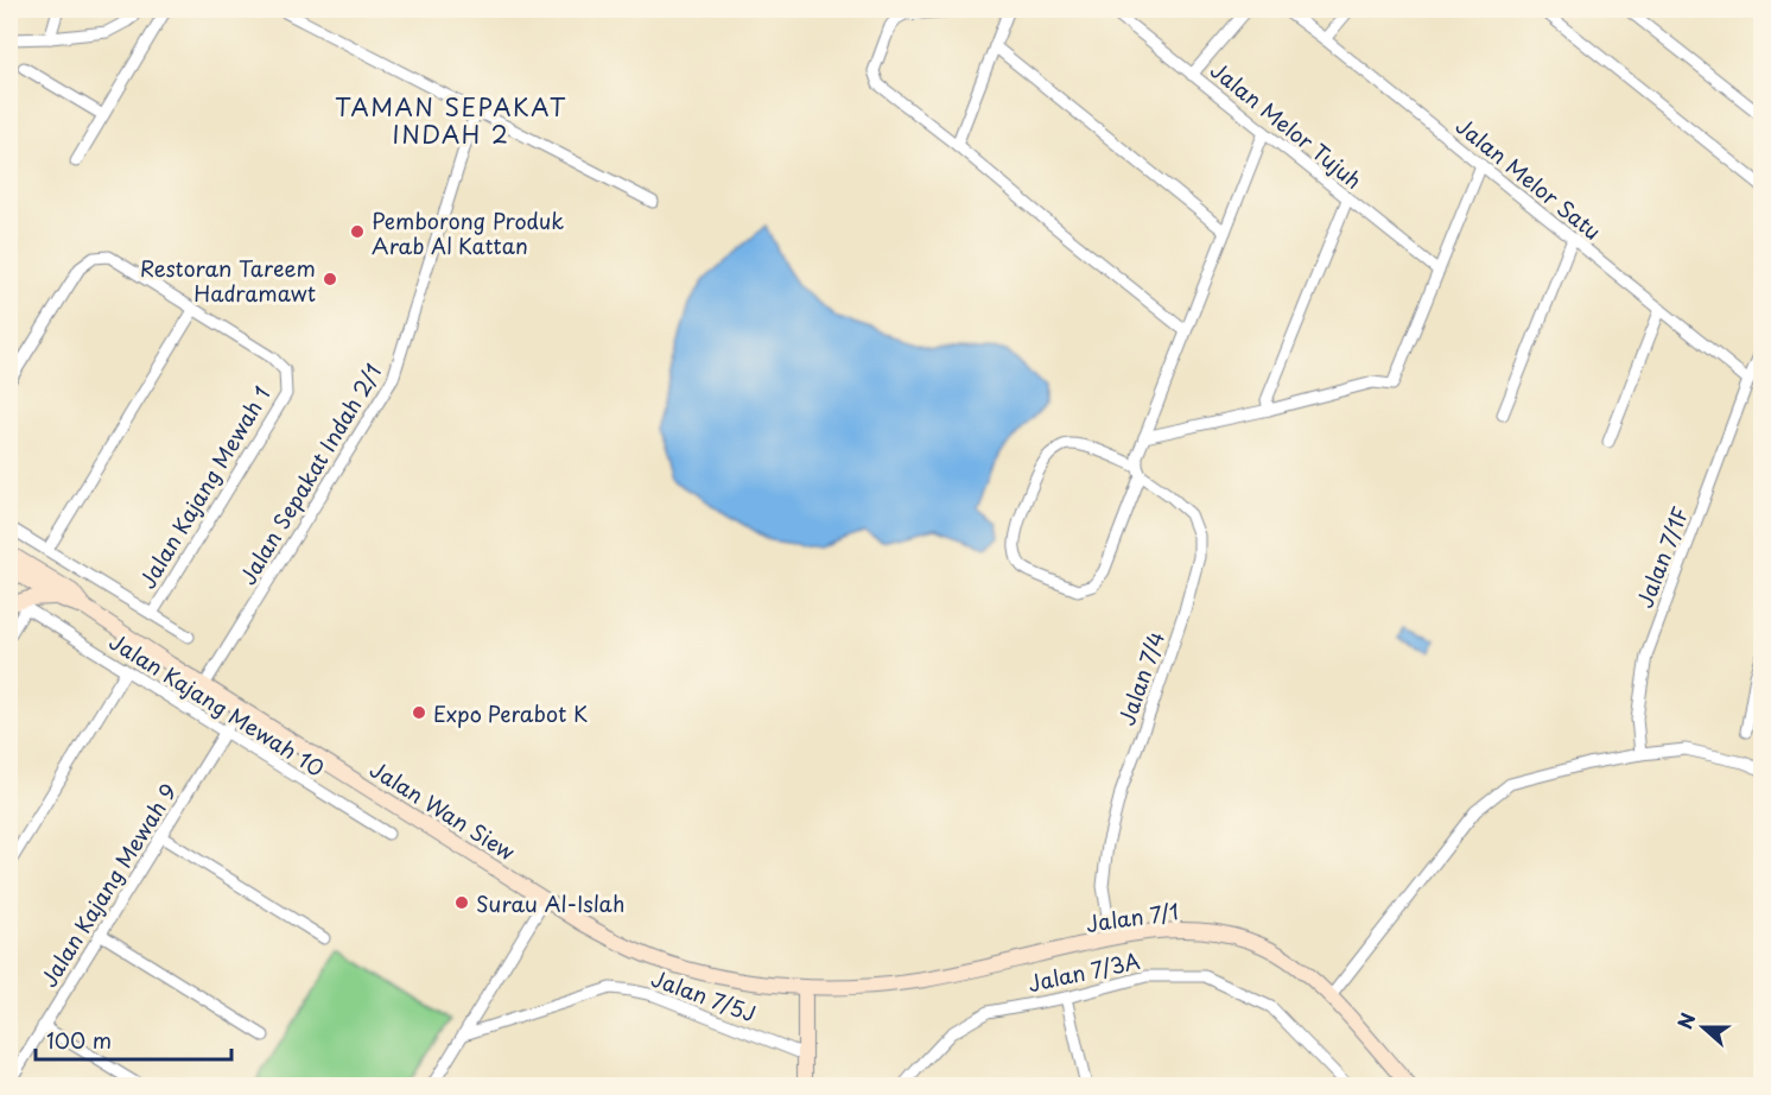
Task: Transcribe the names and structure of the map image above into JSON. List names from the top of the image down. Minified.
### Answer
{"streets":{"street":["Jalan Melor Tujuh","Jalan Melor Satu","Jalan Sepakat Indah 2/1","Jalan Kajang Mewah 1","Jalan 7/1F","Jalan 7/4","Jalan Kajang Mewah 10","Jalan Wan Siew","Jalan Kajang Mewah 9","Jalan 7/1","Jalan 7/3A","Jalan 7/5J"]},"crossings":[["Jalan Melor Satu","Jalan 7/1F"],["Jalan Sepakat Indah 2/1","Jalan Wan Siew"],["Jalan 7/4","Jalan 7/1"],["Jalan Kajang Mewah 10","Jalan Kajang Mewah 9"],["Jalan Wan Siew","Jalan Kajang Mewah 9"],["Jalan Wan Siew","Jalan 7/1"]],"districts":["TAMAN SEPAKAT INDAH 2"],"places":["Pemborong Produk Arab Al Kattan","Restoran Tareem Hadramawt","Expo Perabot K","Surau Al-Islah"],"scale_bar":"100 m","north":"left"}
